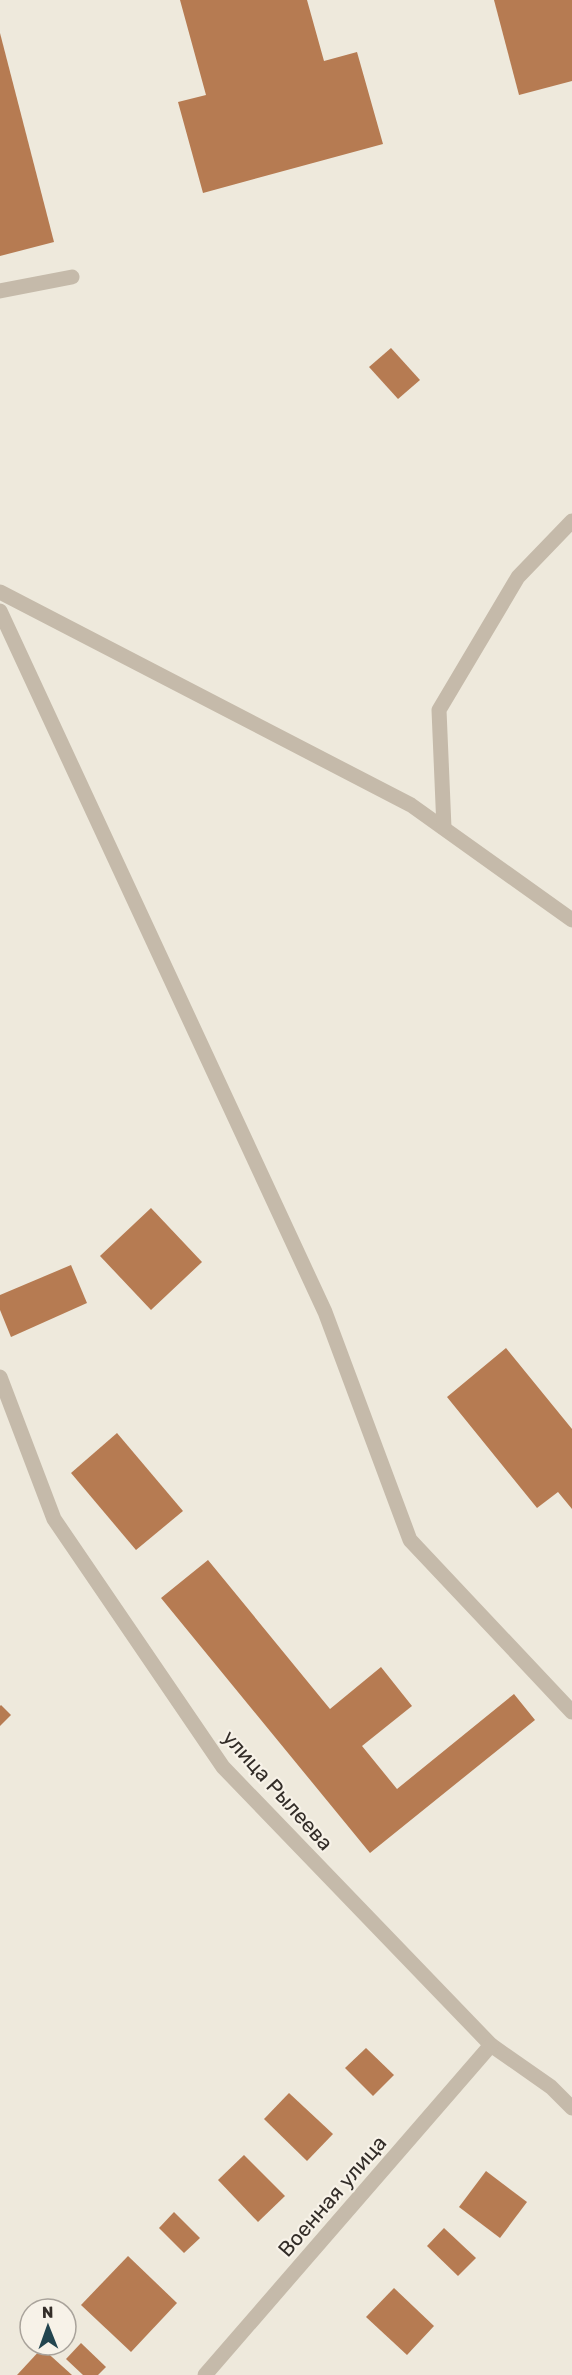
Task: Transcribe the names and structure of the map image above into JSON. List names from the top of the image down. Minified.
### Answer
{"streets":{"street":["улица Рылеева","Военная улица"]},"crossings":[["улица Рылеева","Военная улица"]],"north":"top"}
